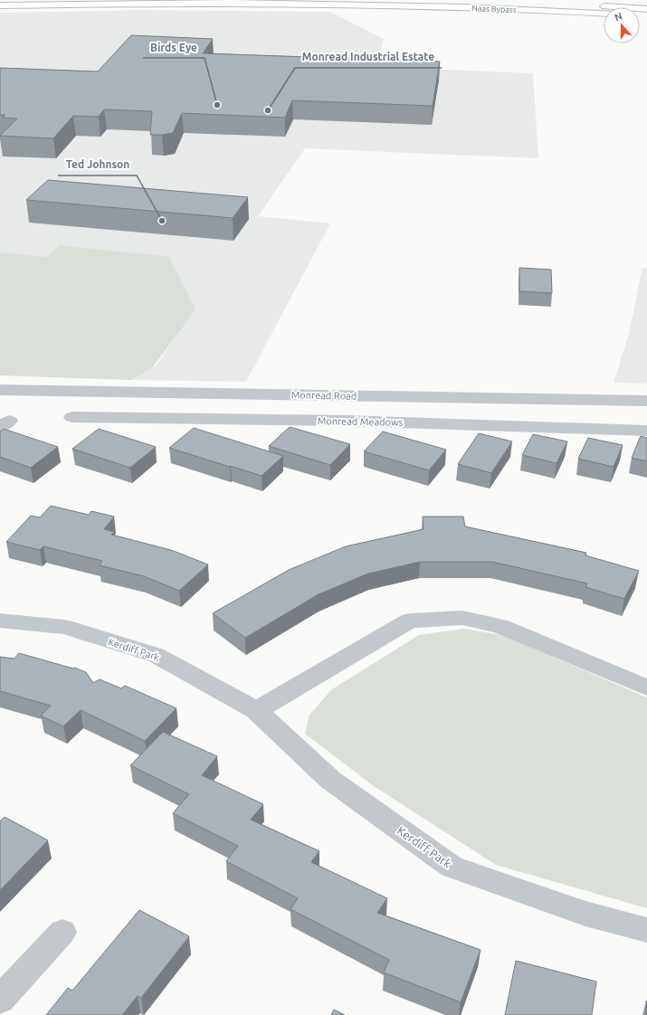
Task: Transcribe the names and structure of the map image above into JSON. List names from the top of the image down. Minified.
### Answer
{"streets":{"highway":["Naas Bypass"],"street":["Monread Road","Monread Meadows","Kerdiff Park"]},"places":["Birds Eye","Monread Industrial Estate","Ted Johnson"],"north":"top"}
